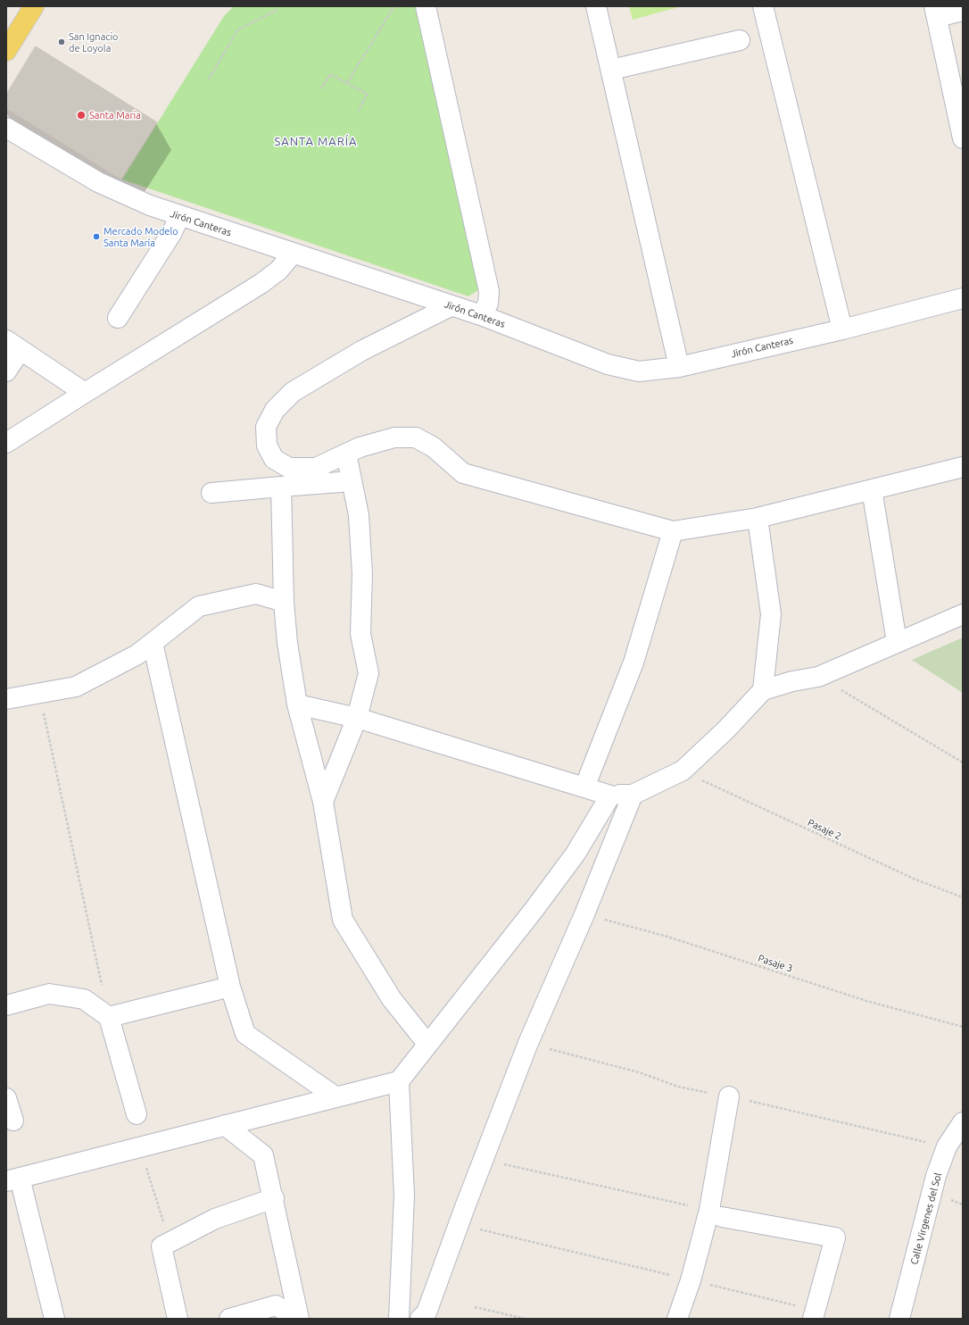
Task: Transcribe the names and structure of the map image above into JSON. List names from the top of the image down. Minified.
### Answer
{"streets":{"street":["Jirón Canteras","Calle Virgenes del Sol"],"path":["Pasaje 2","Pasaje 3"]},"districts":["SANTA MARÍA"],"places":["San Ignacio de Loyola","Santa Maria","Mercado Modelo Santa María"]}
